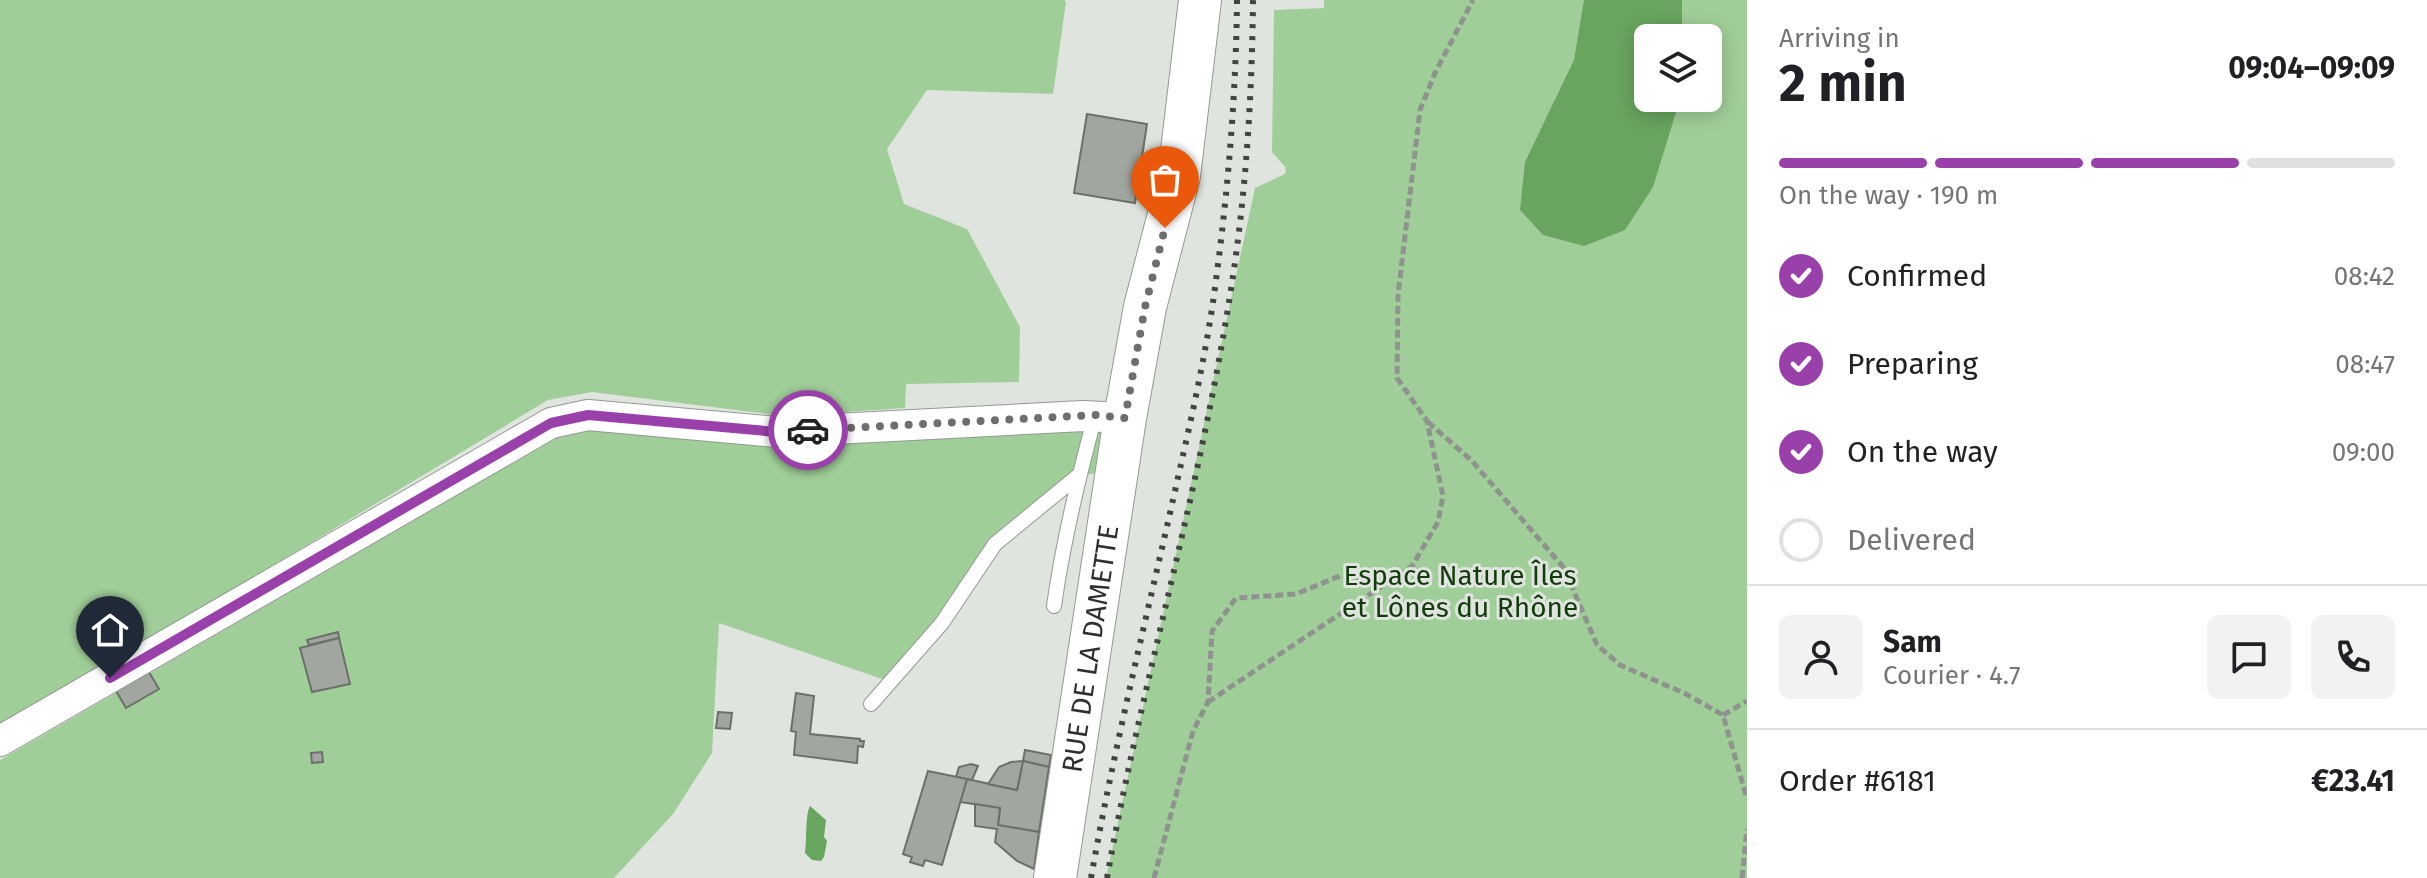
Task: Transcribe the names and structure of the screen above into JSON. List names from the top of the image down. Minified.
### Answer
{"streets":{"main road":["RUE DE LA DAMETTE"]},"parks":["Espace Nature Îles et Lônes du Rhône"],"page":{"heading":["2 min","Arriving in","09:04–09:09"],"panel":["Sam","Courier · 4.7","Order #6181","€23.41"],"bar":"On the way · 190 m","list":[["Confirmed","08:42"],["Preparing","08:47"],["On the way","09:00"],"Delivered"]}}
